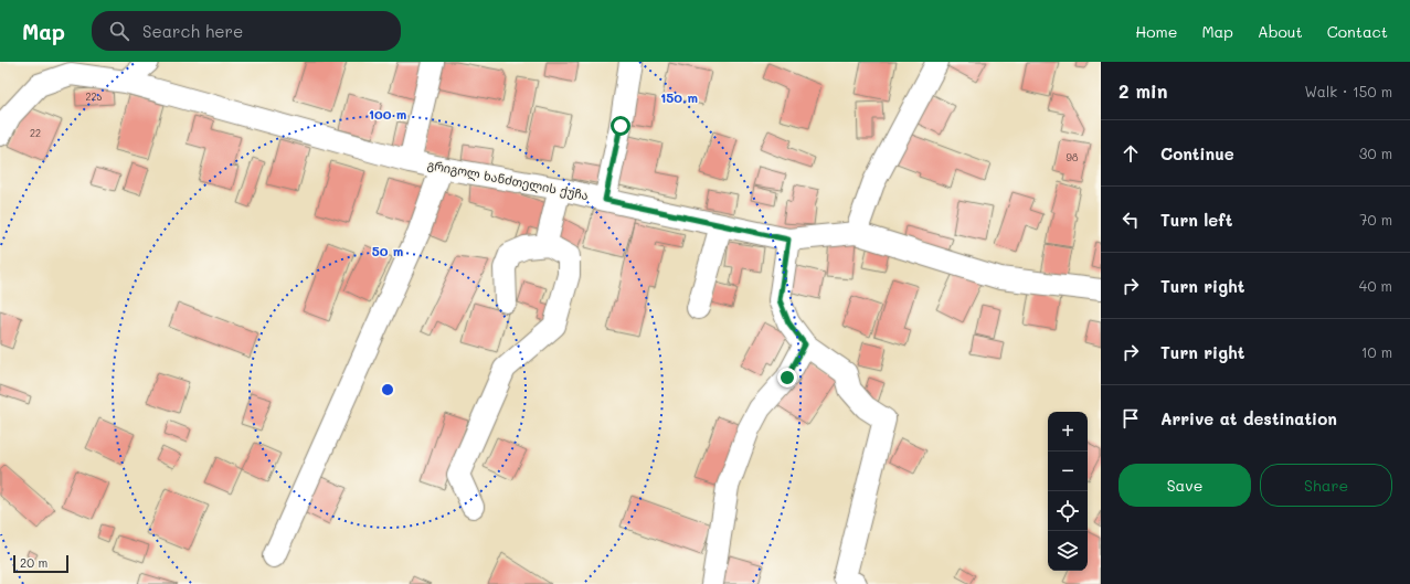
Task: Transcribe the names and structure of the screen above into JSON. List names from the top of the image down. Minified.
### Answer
{"streets":{"street":["გრიგოლ ხანძთელის ქუჩა"]},"house_numbers":["22ა","22","98"],"scale_bar":"20 m","page":{"header":"Map","search":"Search here","nav":["Home","Map","About","Contact"],"heading":["2 min","Walk · 150 m"],"list":[["Continue","30 m"],["Turn left","70 m"],["Turn right","40 m"],["Turn right","10 m"],"Arrive at destination"],"map_buttons":["+","−"],"buttons":["Save","Share"],"scale":"20 m"},"rings":["150 m","100 m","50 m"]}
